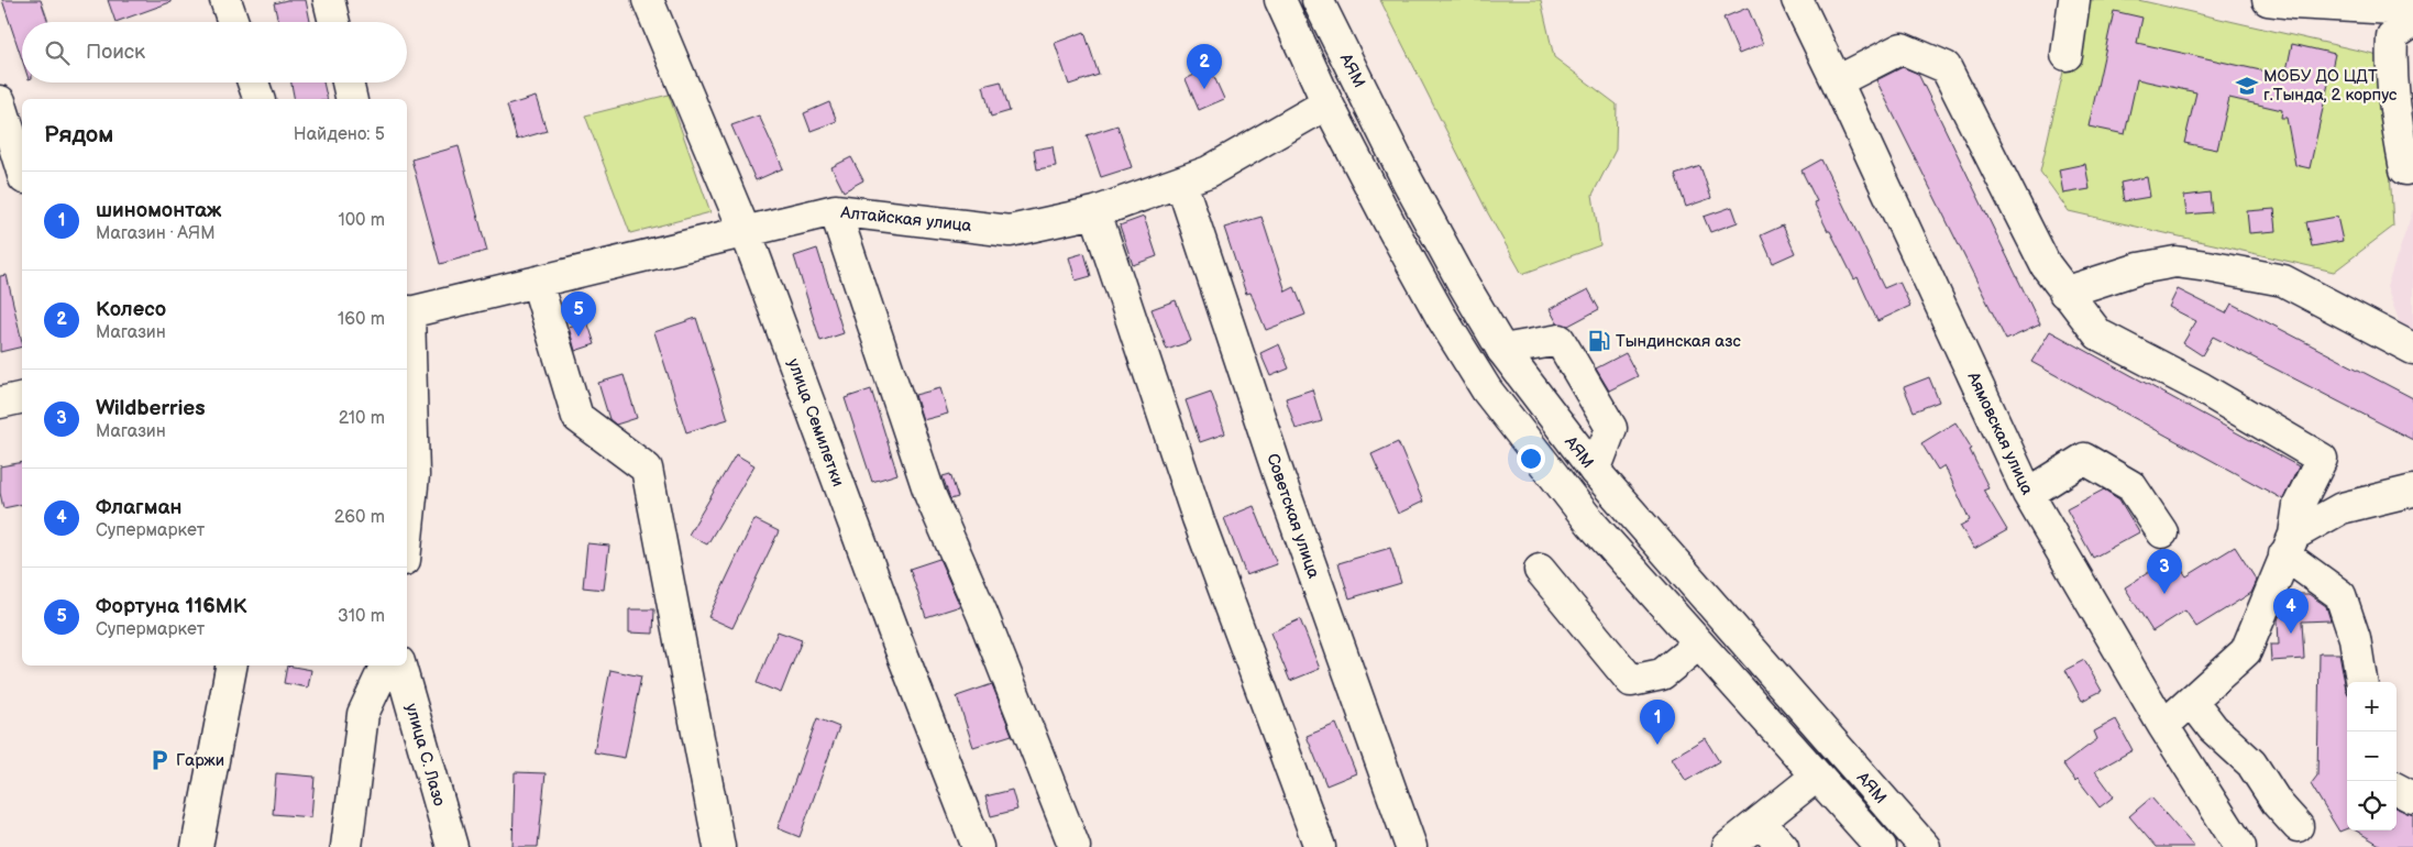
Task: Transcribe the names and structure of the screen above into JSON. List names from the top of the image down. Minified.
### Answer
{"streets":{"main road":["АЯМ","Алтайская улица","улица Семилетки","Аямовская улица","Советская улица","улица С. Лазо"]},"crossings":[["АЯМ","Алтайская улица"],["Алтайская улица","улица Семилетки"],["Алтайская улица","Советская улица"]],"places":{"school or university":["МОБУ ДО ЦДТ г.Тында, 2 корпус"],"fuel station":["Тындинская азс"],"parking":["Гаржи"]},"page":{"search":"Поиск","pins":["2","5","3","4","1"],"heading":["Рядом","Найдено: 5"],"list":[{"mark":"1","name":"шиномонтаж","note":"Магазин · АЯМ","value":"100 m"},{"mark":"2","name":"Колесо","note":"Магазин","value":"160 m"},{"mark":"3","name":"Wildberries","note":"Магазин","value":"210 m"},{"mark":"4","name":"Флагман","note":"Супермаркет","value":"260 m"},{"mark":"5","name":"Фортуна 116МК","note":"Супермаркет","value":"310 m"}],"map_buttons":["+","−"]}}
